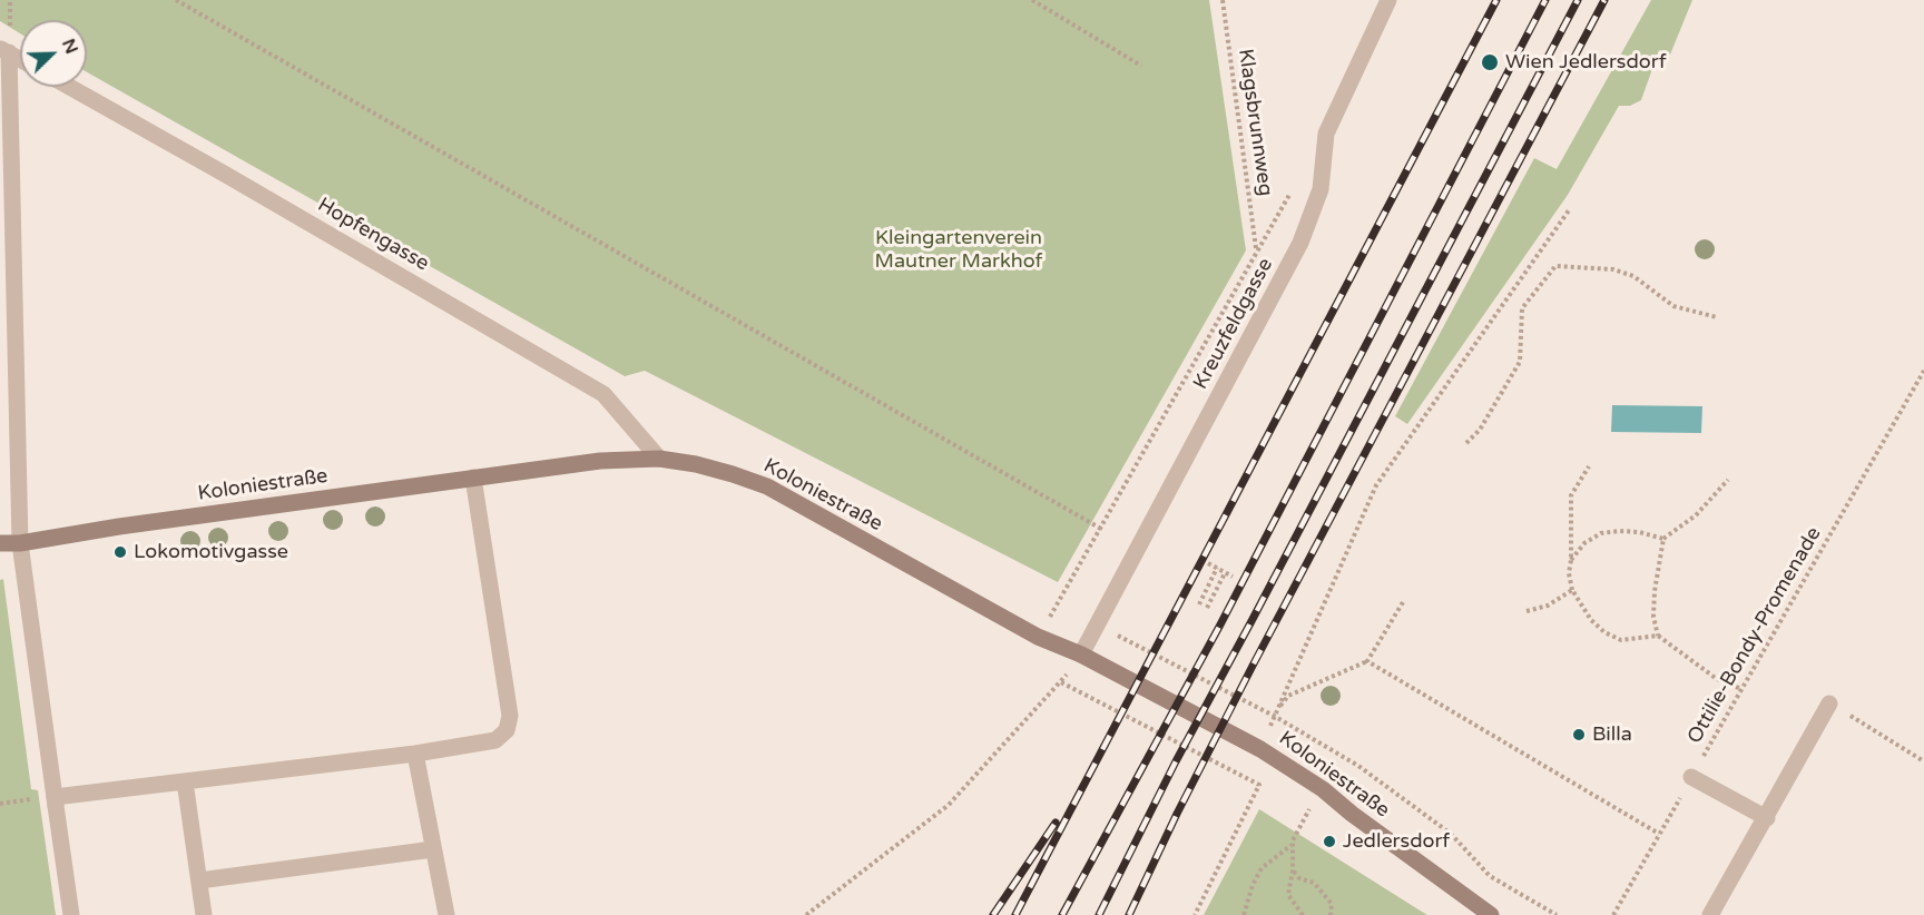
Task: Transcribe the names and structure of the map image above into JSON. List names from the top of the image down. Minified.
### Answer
{"streets":{"street":["Hopfengasse","Kreuzfeldgasse","Koloniestraße"],"path":["Klagsbrunnweg","Ottilie-Bondy-Promenade"]},"crossings":[["Hopfengasse","Koloniestraße"],["Kreuzfeldgasse","Koloniestraße"]],"parks":["Kleingartenverein Mautner Markhof"],"places":["Wien Jedlersdorf","Lokomotivgasse","Billa","Jedlersdorf"],"north":"top right"}
